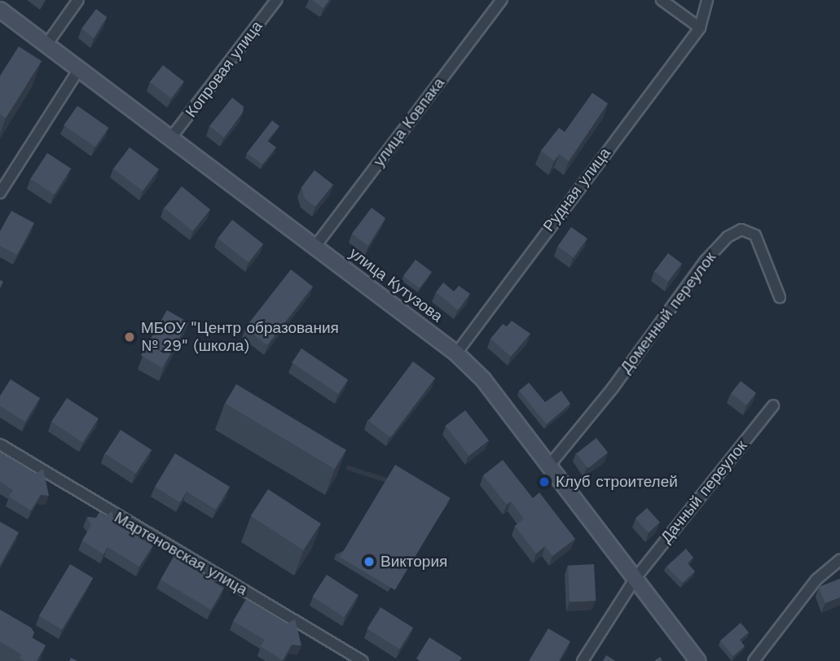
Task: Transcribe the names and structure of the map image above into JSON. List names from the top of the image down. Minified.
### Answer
{"streets":{"main road":["улица Кутузова"],"street":["Копровая улица","улица Ковпака","Рудная улица","Доменный переулок","Дачный переулок","Мартеновская улица"]},"crossings":[["Копровая улица","улица Кутузова"],["улица Ковпака","улица Кутузова"],["Рудная улица","улица Кутузова"],["улица Кутузова","Доменный переулок"],["улица Кутузова","Дачный переулок"]],"places":["МБОУ \"Центр образования № 29\" (школа)","Клуб строителей","Виктория"]}
